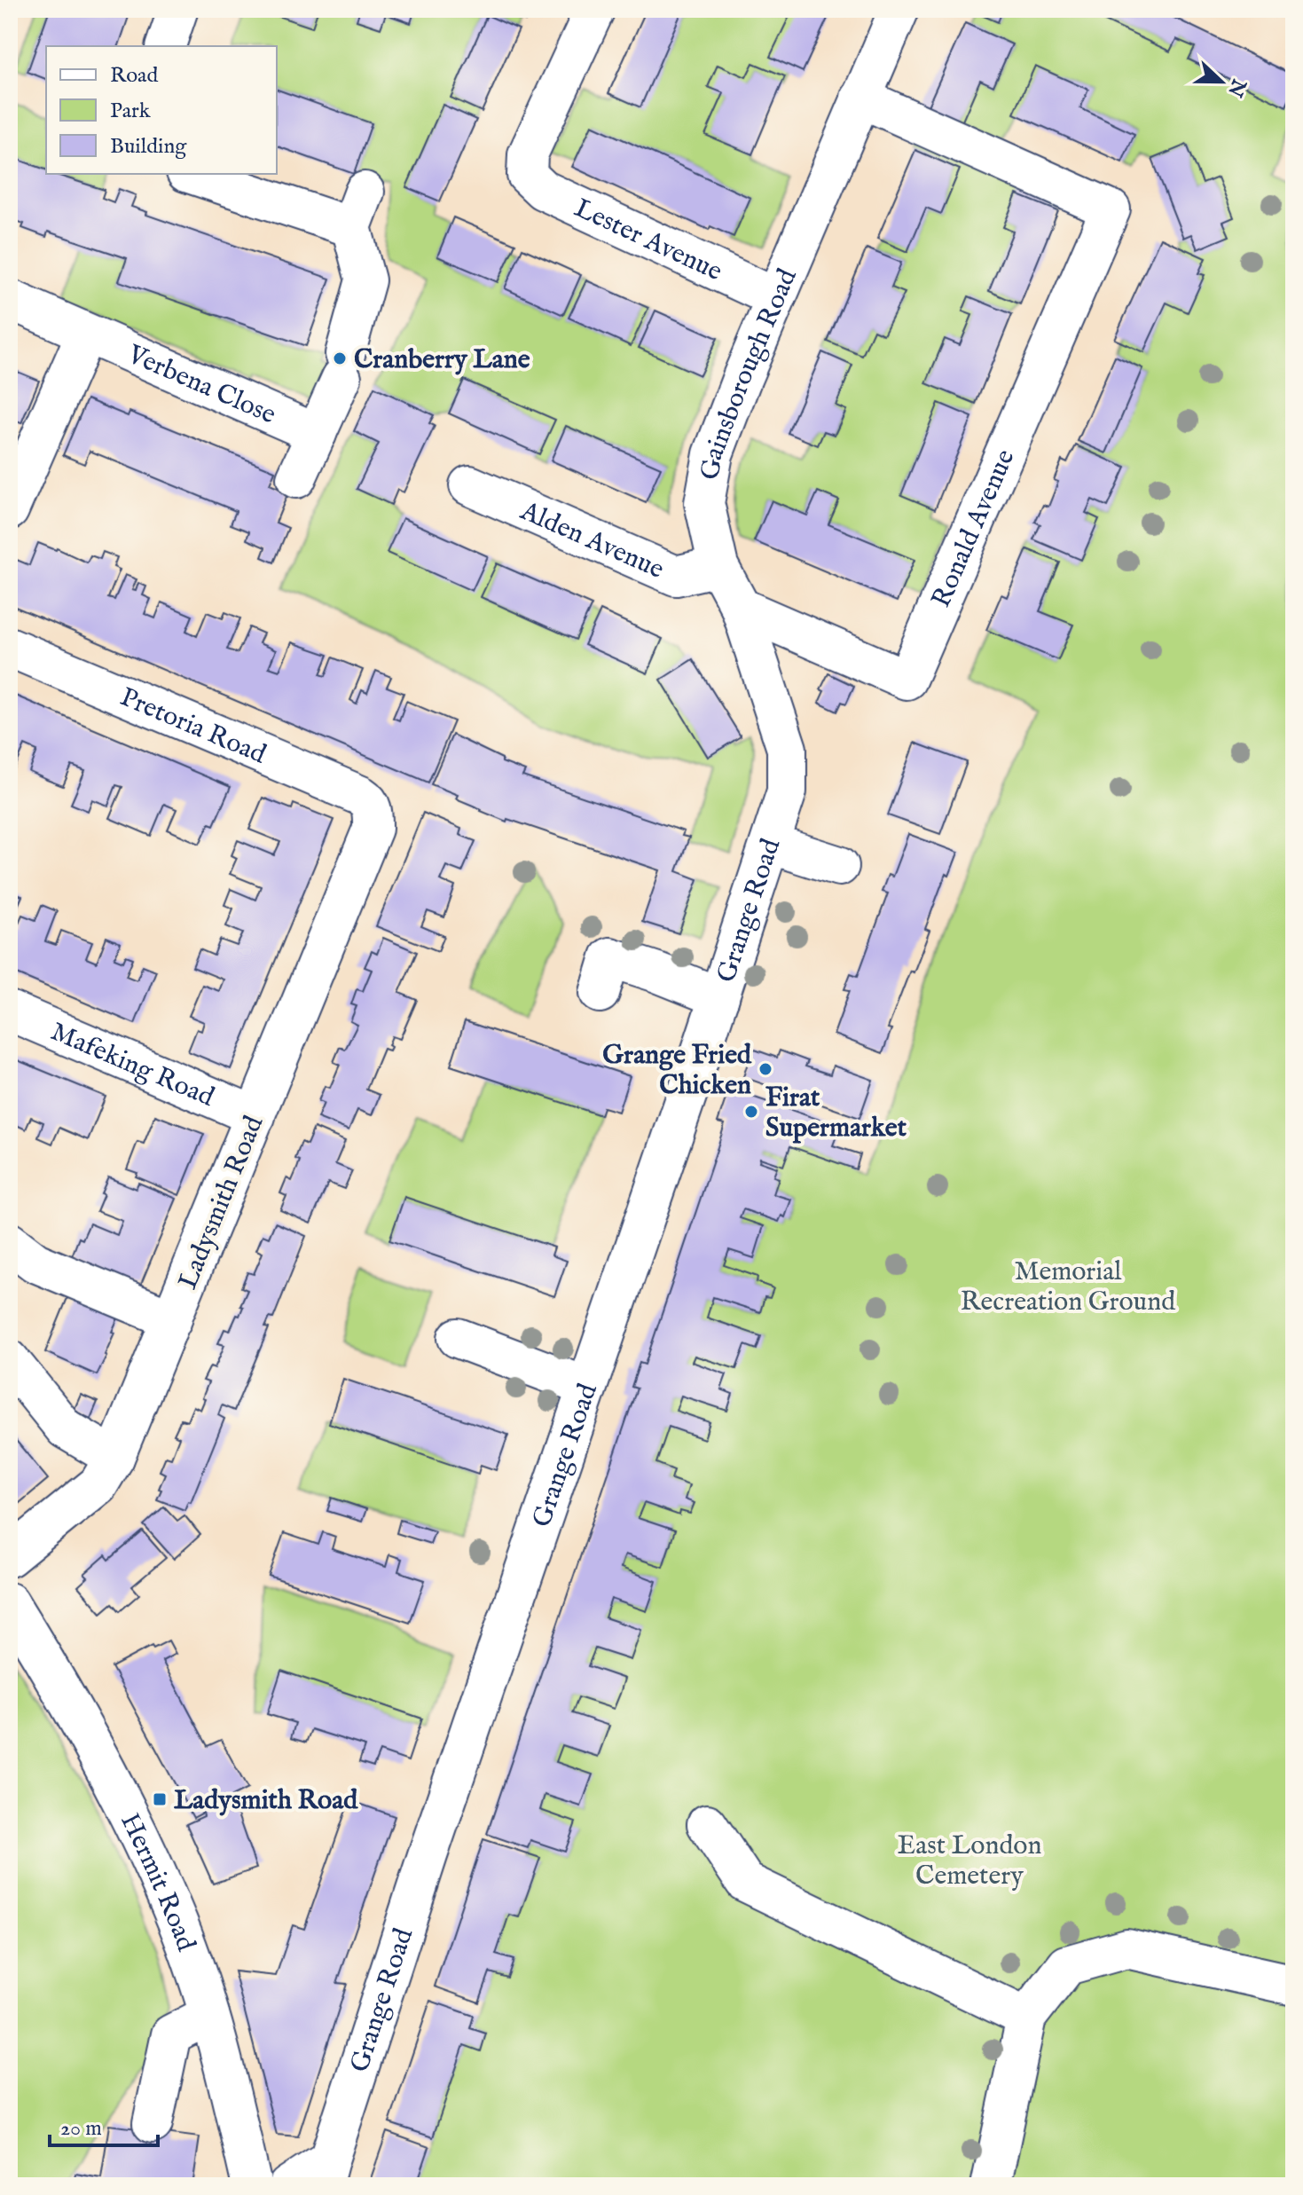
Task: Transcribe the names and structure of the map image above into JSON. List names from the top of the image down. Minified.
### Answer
{"streets":{"street":["Lester Avenue","Gainsborough Road","Verbena Close","Ronald Avenue","Alden Avenue","Pretoria Road","Grange Road","Mafeking Road","Ladysmith Road","Hermit Road"]},"crossings":[["Lester Avenue","Gainsborough Road"],["Gainsborough Road","Ronald Avenue"],["Gainsborough Road","Alden Avenue"],["Gainsborough Road","Grange Road"],["Pretoria Road","Ladysmith Road"],["Mafeking Road","Ladysmith Road"]],"parks":["Memorial Recreation Ground","East London Cemetery"],"places":{"other":["Cranberry Lane","Grange Fried Chicken","Firat Supermarket"],"transit":["Ladysmith Road"]},"legend":["Road","Park","Building"],"scale_bar":"20 m","north":"right"}
